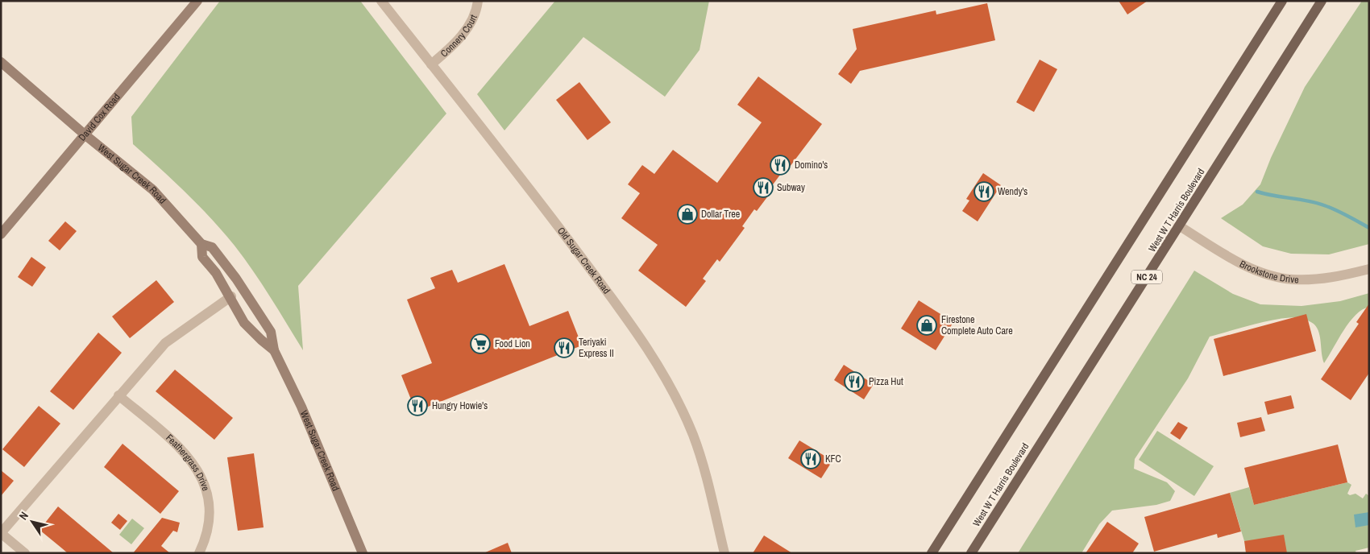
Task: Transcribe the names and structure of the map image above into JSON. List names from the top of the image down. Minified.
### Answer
{"streets":{"main road":["David Cox Road","West Sugar Creek Road","West W T Harris Boulevard","NC 24"],"street":["Connery Court","Old Sugar Creek Road","Brookstone Drive","Feathergrass Drive"]},"crossings":[["Connery Court","Old Sugar Creek Road"],["David Cox Road","West Sugar Creek Road"],["West W T Harris Boulevard","Brookstone Drive"]],"places":{"restaurant":["Domino's","Subway","Wendy's","Teriyaki Express II","Pizza Hut","Hungry Howie's","KFC"],"shop":["Dollar Tree","Firestone Complete Auto Care"],"supermarket":["Food Lion"]},"north":"top left"}
